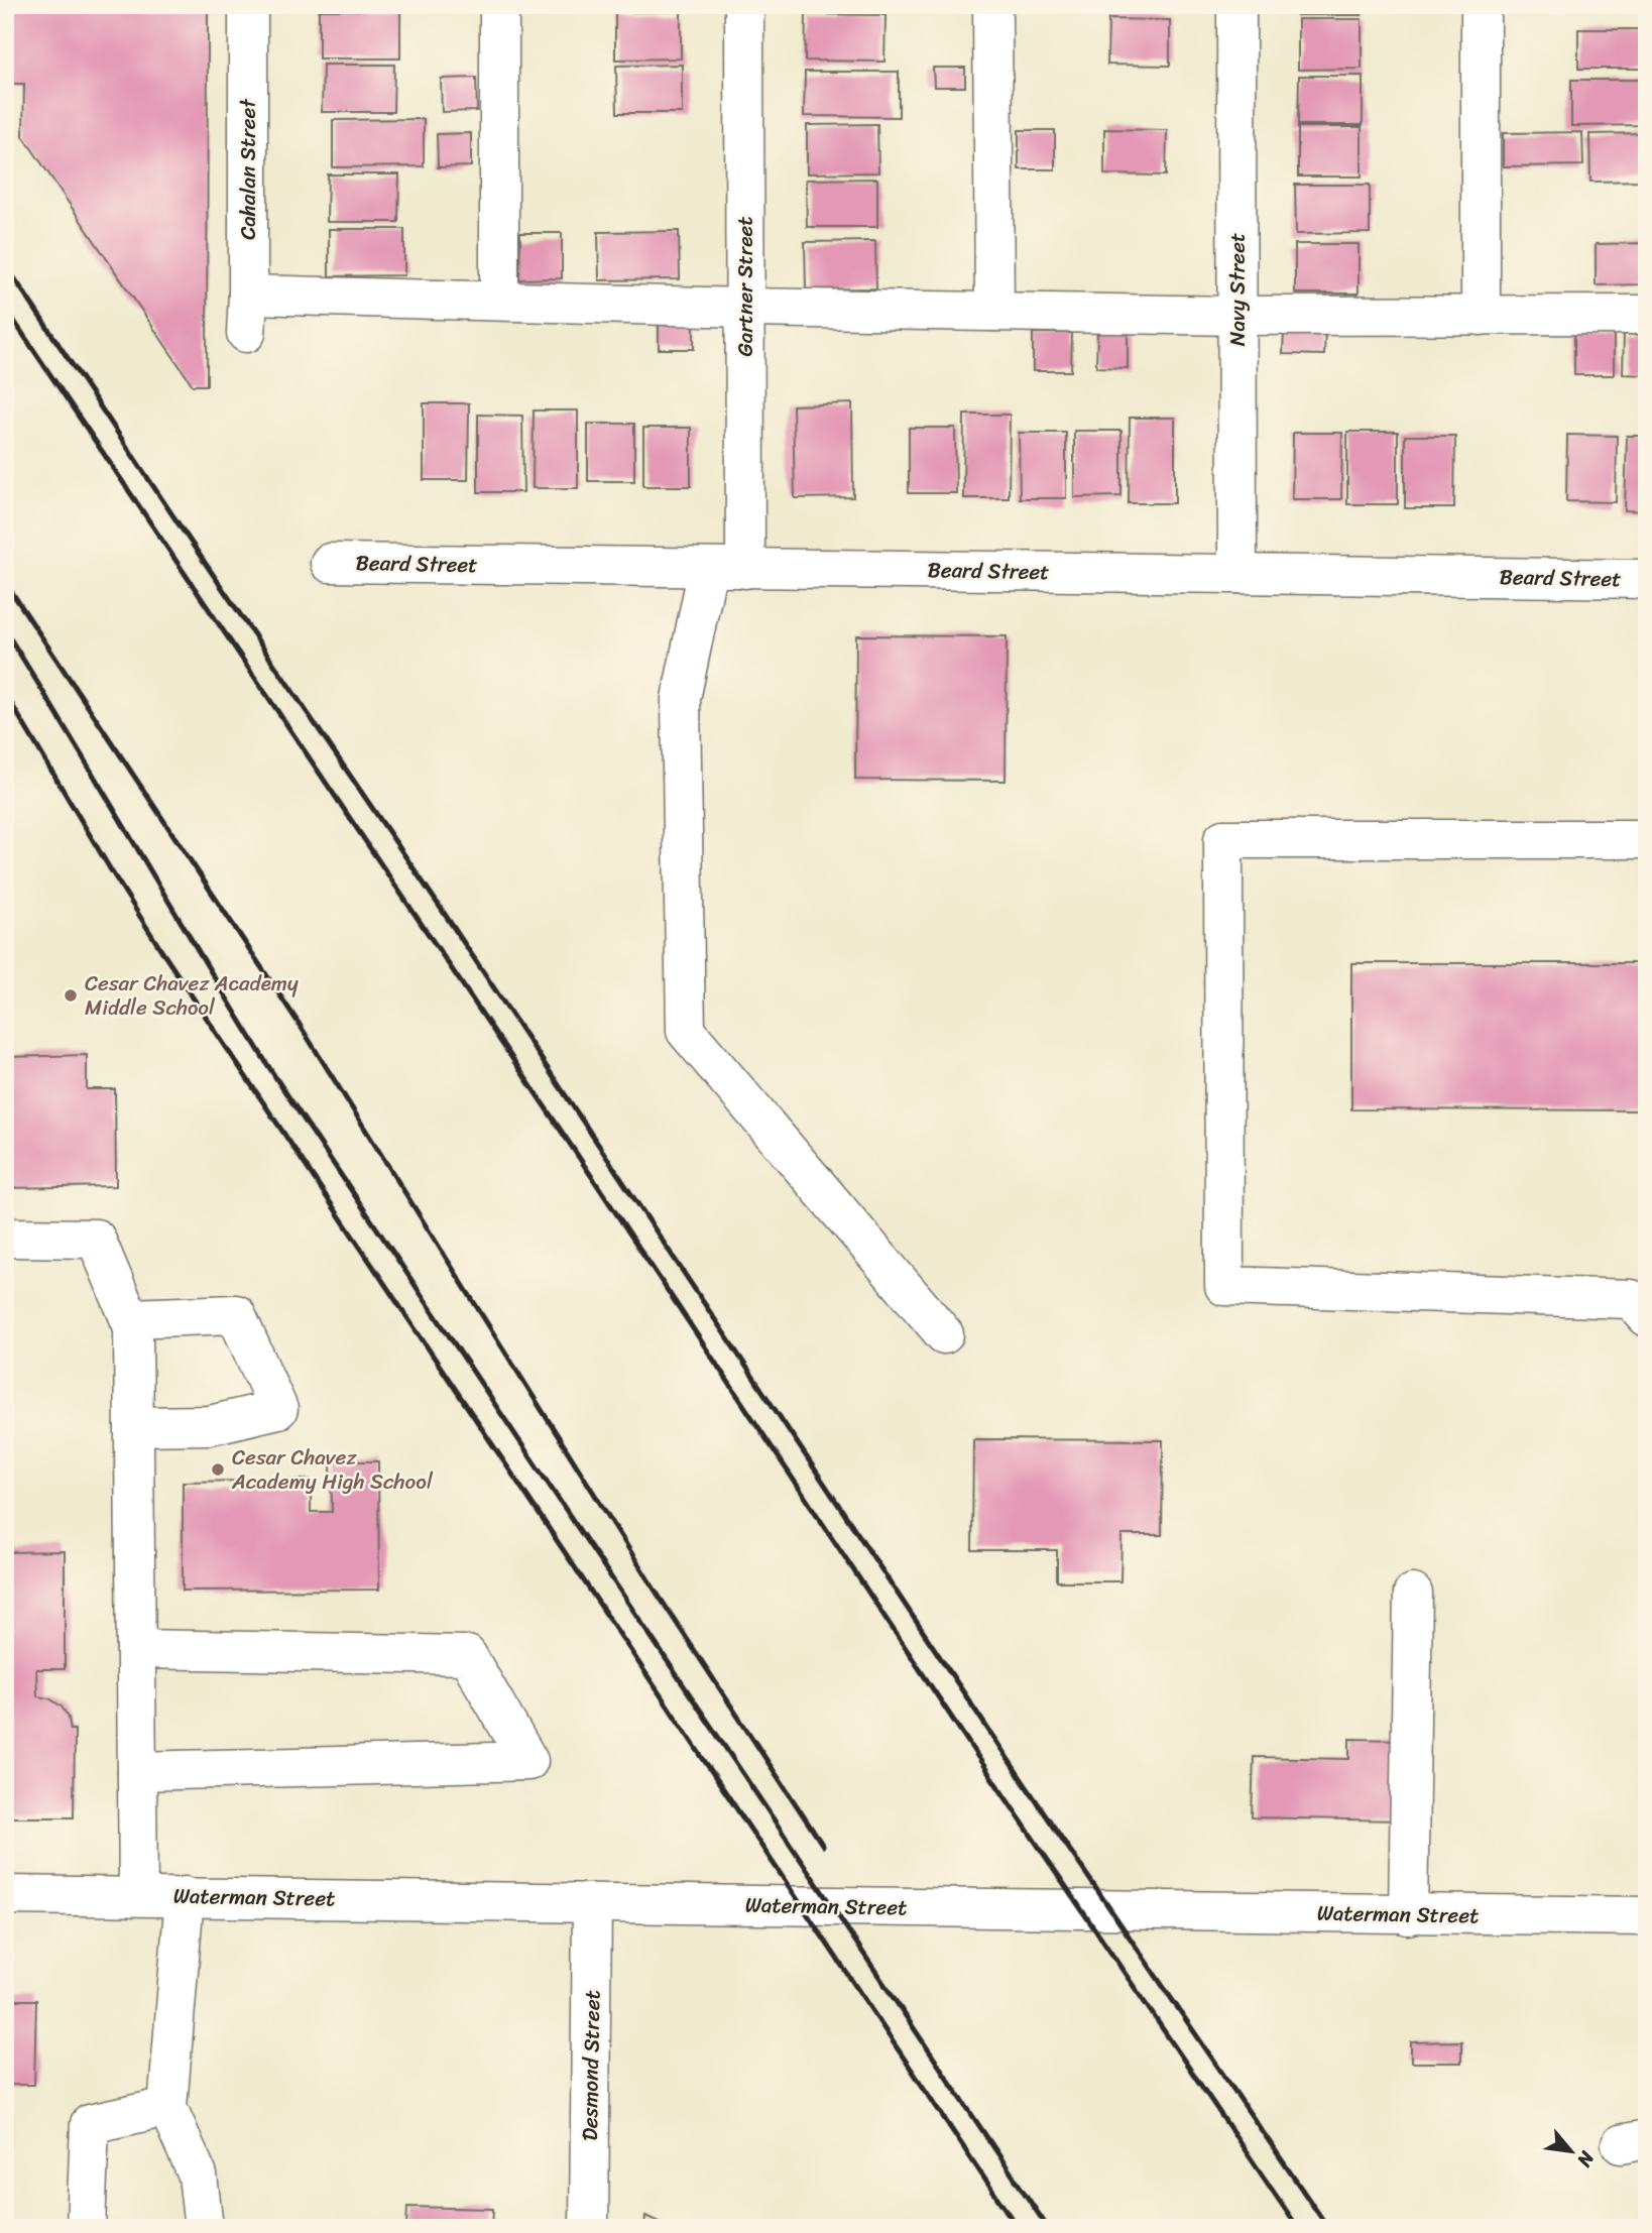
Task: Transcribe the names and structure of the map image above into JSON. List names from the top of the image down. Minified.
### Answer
{"streets":{"street":["Cahalan Street","Gartner Street","Navy Street","Beard Street","Waterman Street","Desmond Street"]},"crossings":[["Gartner Street","Beard Street"],["Navy Street","Beard Street"],["Waterman Street","Desmond Street"]],"places":["Cesar Chavez Academy Middle School","Cesar Chavez Academy High School"],"north":"bottom right"}
